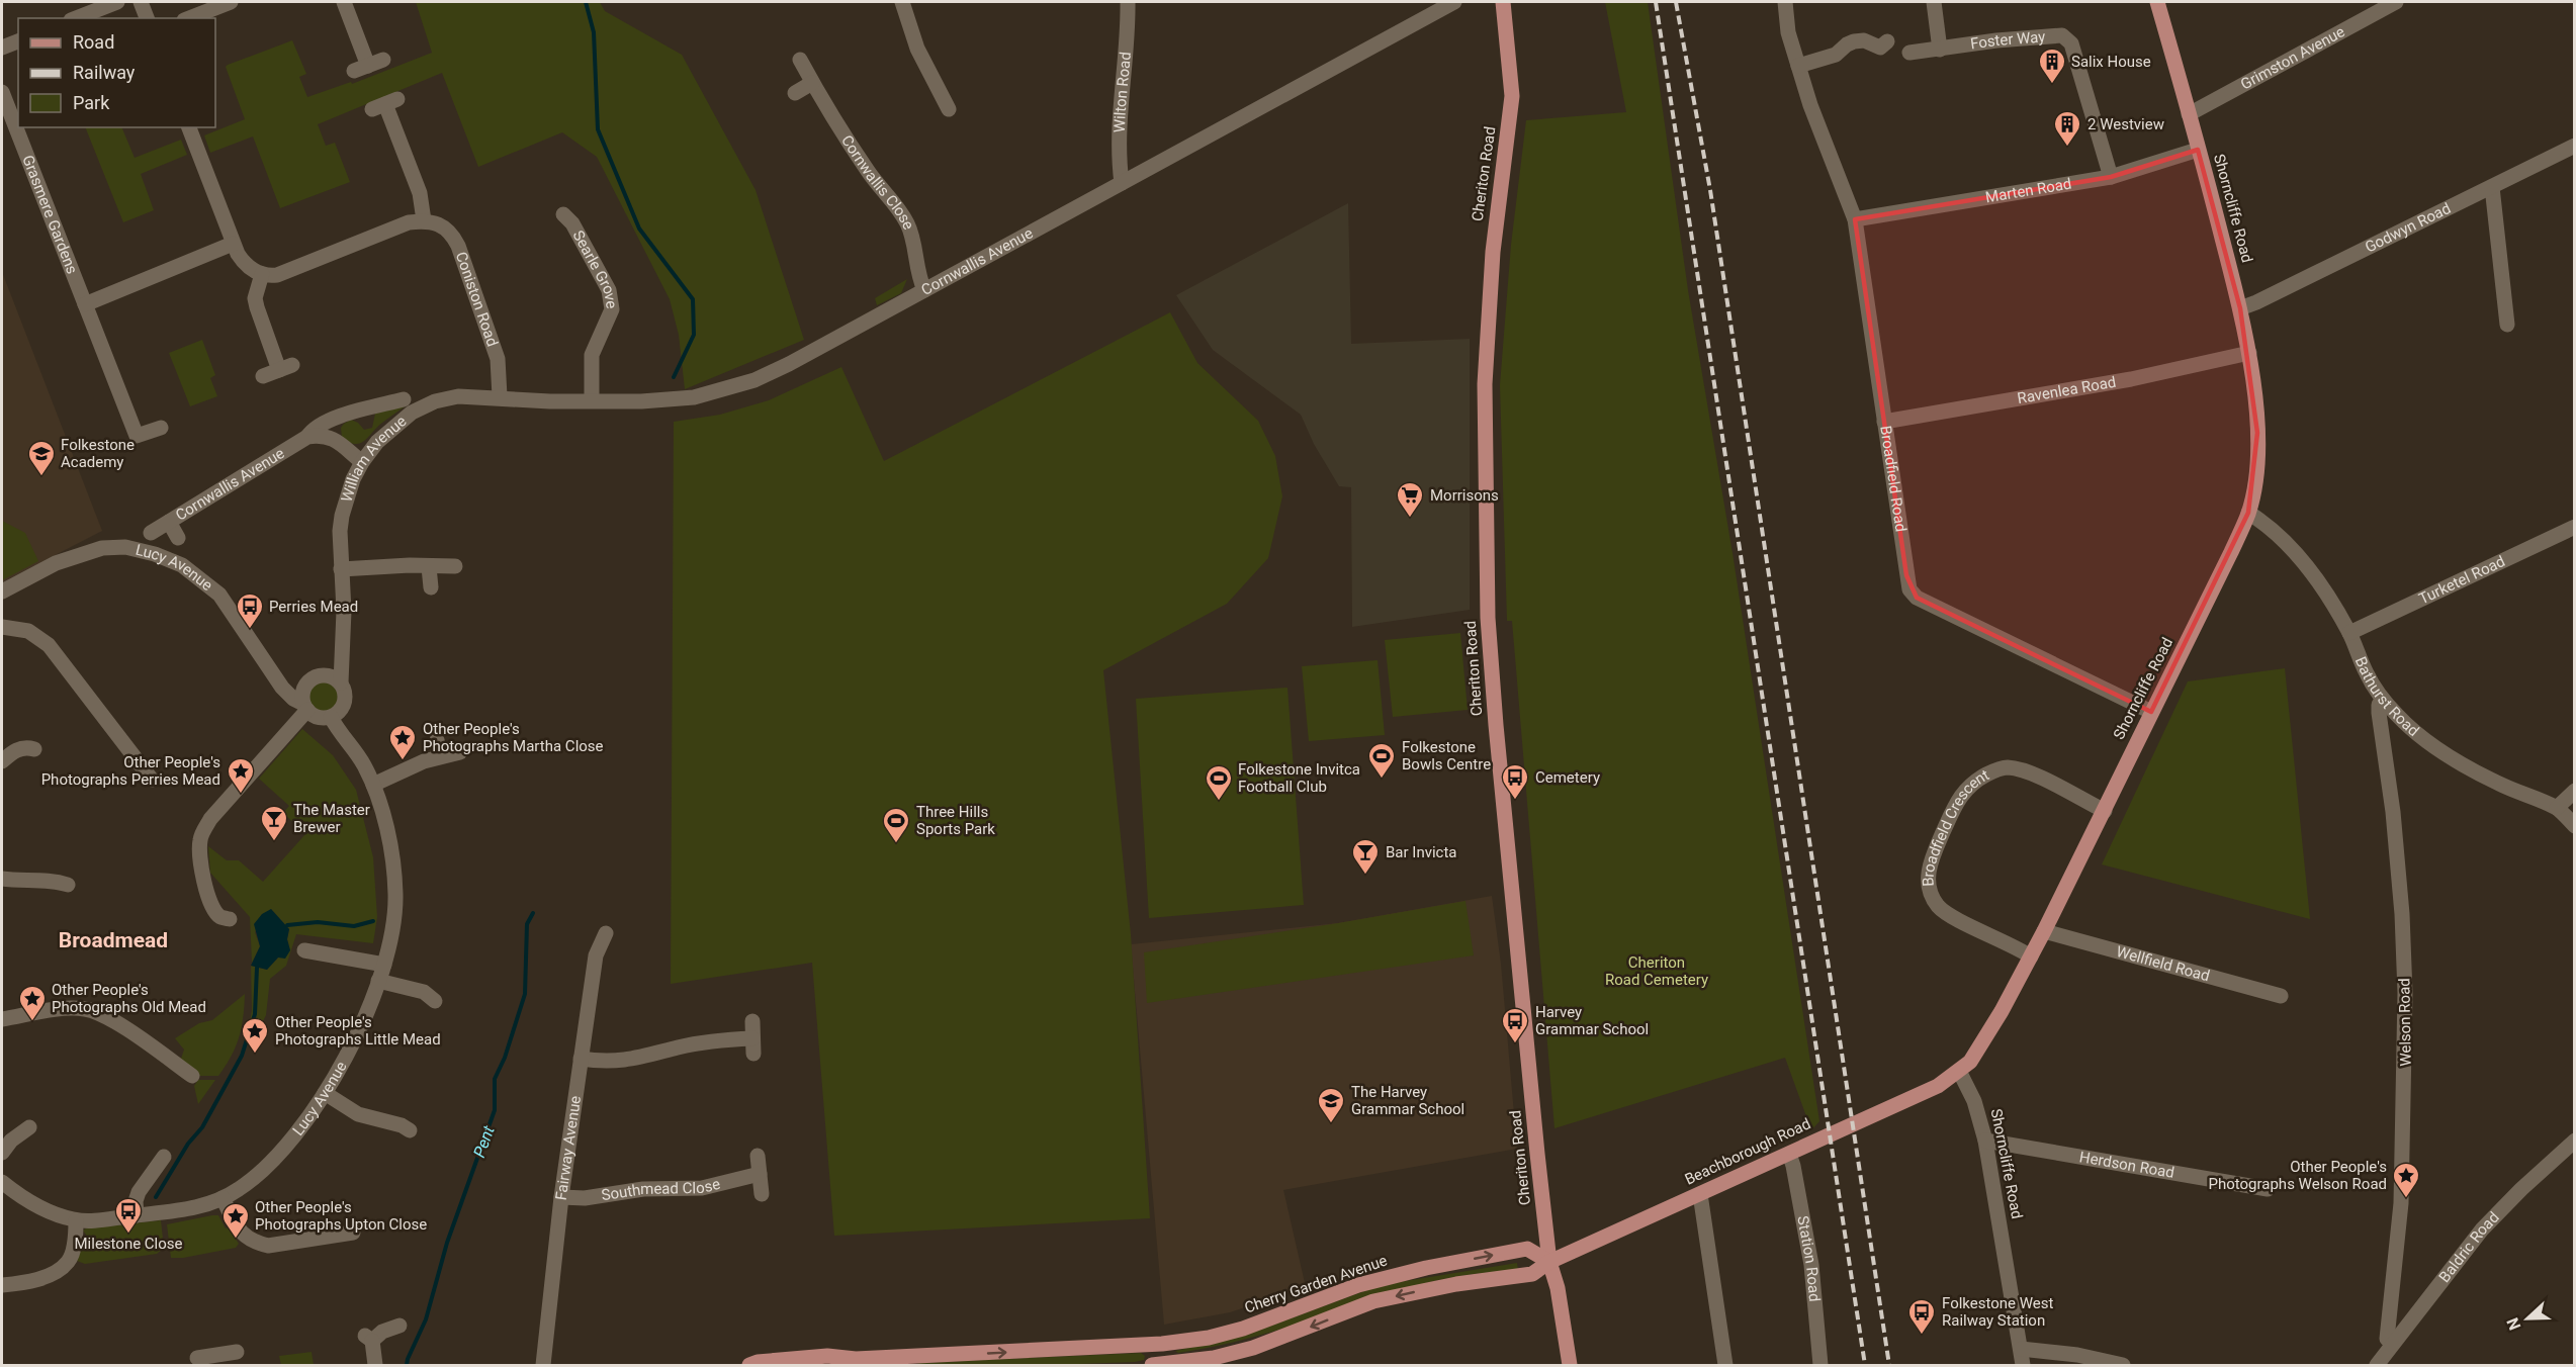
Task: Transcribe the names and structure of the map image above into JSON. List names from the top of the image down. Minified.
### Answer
{"streets":{"main road":["Cheriton Road","Shorncliffe Road","Beachborough Road","Cherry Garden Avenue"],"street":["Foster Way","Grimston Avenue","Wilton Road","Cornwallis Close","Marten Road","Grasmere Gardens","Godwyn Road","Cornwallis Avenue","Searle Grove","Coniston Road","Ravenlea Road","William Avenue","Broadfield Road","Lucy Avenue","Turketel Road","Bathurst Road","Broadfield Crescent","Wellfield Road","Welson Road","Fairway Avenue","Herdson Road","Southmead Close","Baldric Road","Station Road"]},"crossings":[["Foster Way","Marten Road"],["Grimston Avenue","Shorncliffe Road"],["Wilton Road","Cornwallis Avenue"],["Cheriton Road","Beachborough Road"],["Cheriton Road","Cherry Garden Avenue"],["Cornwallis Close","Cornwallis Avenue"],["Marten Road","Shorncliffe Road"],["Marten Road","Broadfield Road"],["Shorncliffe Road","Godwyn Road"],["Shorncliffe Road","Ravenlea Road"],["Shorncliffe Road","Broadfield Road"],["Shorncliffe Road","Bathurst Road"],["Shorncliffe Road","Broadfield Crescent"],["Shorncliffe Road","Wellfield Road"],["Shorncliffe Road","Beachborough Road"],["Shorncliffe Road","Herdson Road"],["Cornwallis Avenue","Searle Grove"],["Cornwallis Avenue","Coniston Road"],["Cornwallis Avenue","William Avenue"],["Ravenlea Road","Broadfield Road"],["William Avenue","Lucy Avenue"],["Turketel Road","Bathurst Road"],["Bathurst Road","Welson Road"],["Welson Road","Baldric Road"],["Fairway Avenue","Southmead Close"],["Beachborough Road","Station Road"],["Beachborough Road","Cherry Garden Avenue"]],"districts":["Broadmead"],"water":["Pent"],"parks":["Cheriton Road Cemetery"],"places":{"building":["Salix House","2 Westview"],"school or university":["Folkestone Academy","The Harvey Grammar School"],"supermarket":["Morrisons"],"bus stop":["Perries Mead","Cemetery","Harvey Grammar School","Milestone Close","Folkestone West Railway Station"],"place":["Other People's Photographs Martha Close","Other People's Photographs Perries Mead","Other People's Photographs Old Mead","Other People's Photographs Little Mead","Other People's Photographs Welson Road","Other People's Photographs Upton Close"],"sports":["Folkestone Bowls Centre","Folkestone Invitca Football Club","Three Hills Sports Park"],"bar":["The Master Brewer","Bar Invicta"]},"legend":["Road","Railway","Park"],"north":"left"}
